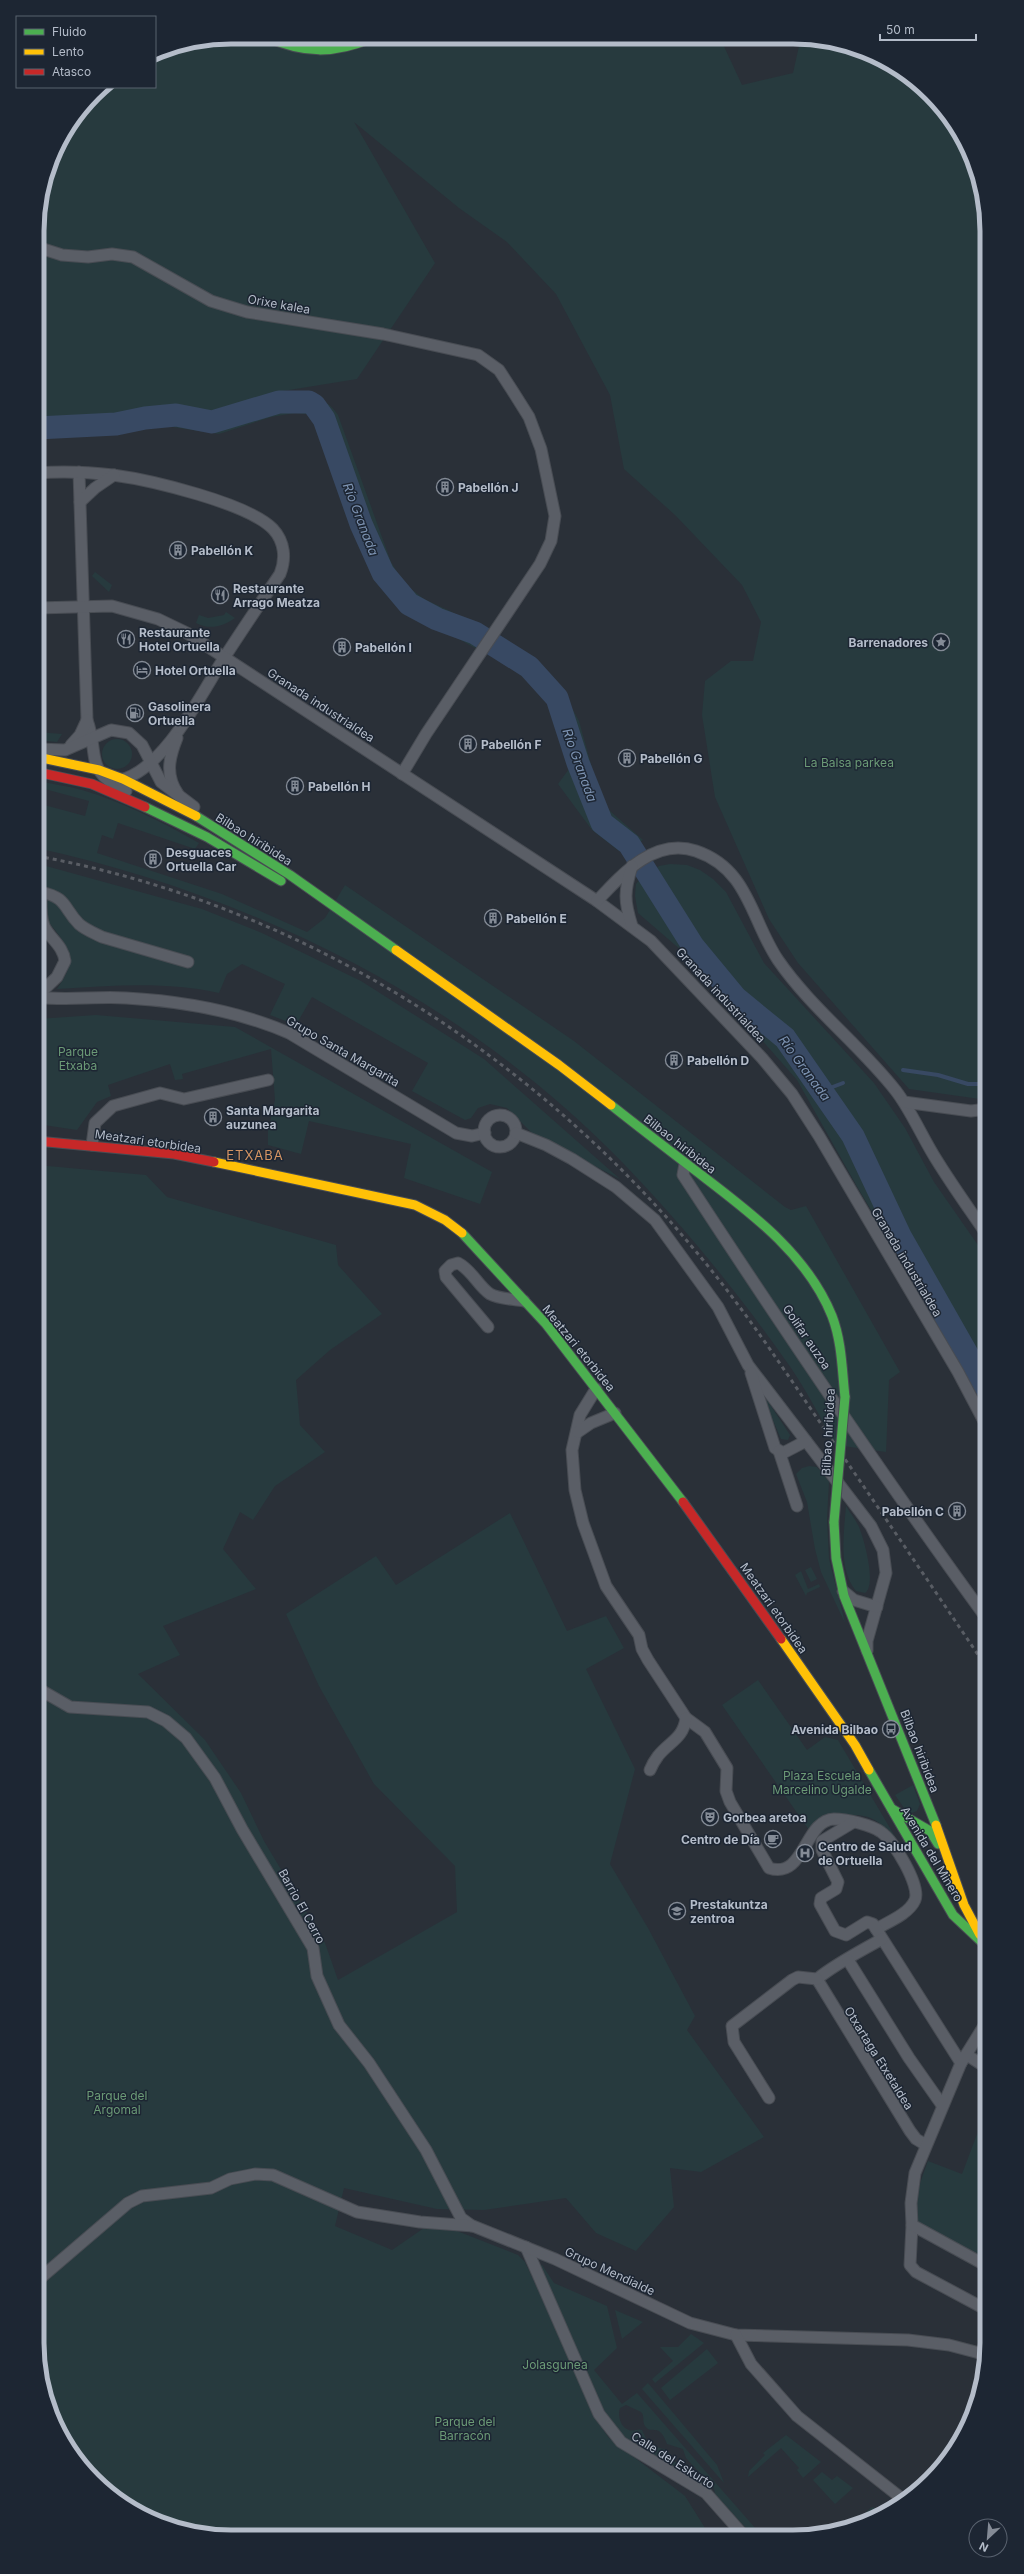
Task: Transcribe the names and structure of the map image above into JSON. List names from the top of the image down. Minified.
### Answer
{"streets":{"street":["Orixe kalea","Granada industrialdea","Bilbao hiribidea","Grupo Santa Margarita","Meatzari etorbidea","Golifar auzoa","Avenida del Minero","Barrio El Cerro","Otxartaga Etxetaldea","Grupo Mendialde","Calle del Eskurto"]},"crossings":[["Orixe kalea","Granada industrialdea"],["Bilbao hiribidea","Golifar auzoa"],["Meatzari etorbidea","Avenida del Minero"],["Barrio El Cerro","Grupo Mendialde"],["Grupo Mendialde","Calle del Eskurto"]],"districts":["ETXABA"],"water":["Río Granada"],"parks":["La Balsa parkea","Parque Etxaba","Plaza Escuela Marcelino Ugalde","Parque del Argomal","Jolasgunea","Parque del Barracón"],"places":{"building":["Pabellón J","Pabellón K","Pabellón I","Pabellón F","Pabellón G","Pabellón H","Desguaces Ortuella Car","Pabellón E","Pabellón D","Santa Margarita auzunea","Pabellón C"],"restaurant":["Restaurante Arrago Meatza","Restaurante Hotel Ortuella"],"place":["Barrenadores"],"hotel":["Hotel Ortuella"],"fuel station":["Gasolinera Ortuella"],"bus stop":["Avenida Bilbao"],"theatre":["Gorbea aretoa"],"cafe":["Centro de Día"],"hospital":["Centro de Salud de Ortuella"],"school or university":["Prestakuntza zentroa"]},"legend":["Fluido","Lento","Atasco"],"scale_bar":"50 m","north":"bottom left"}
